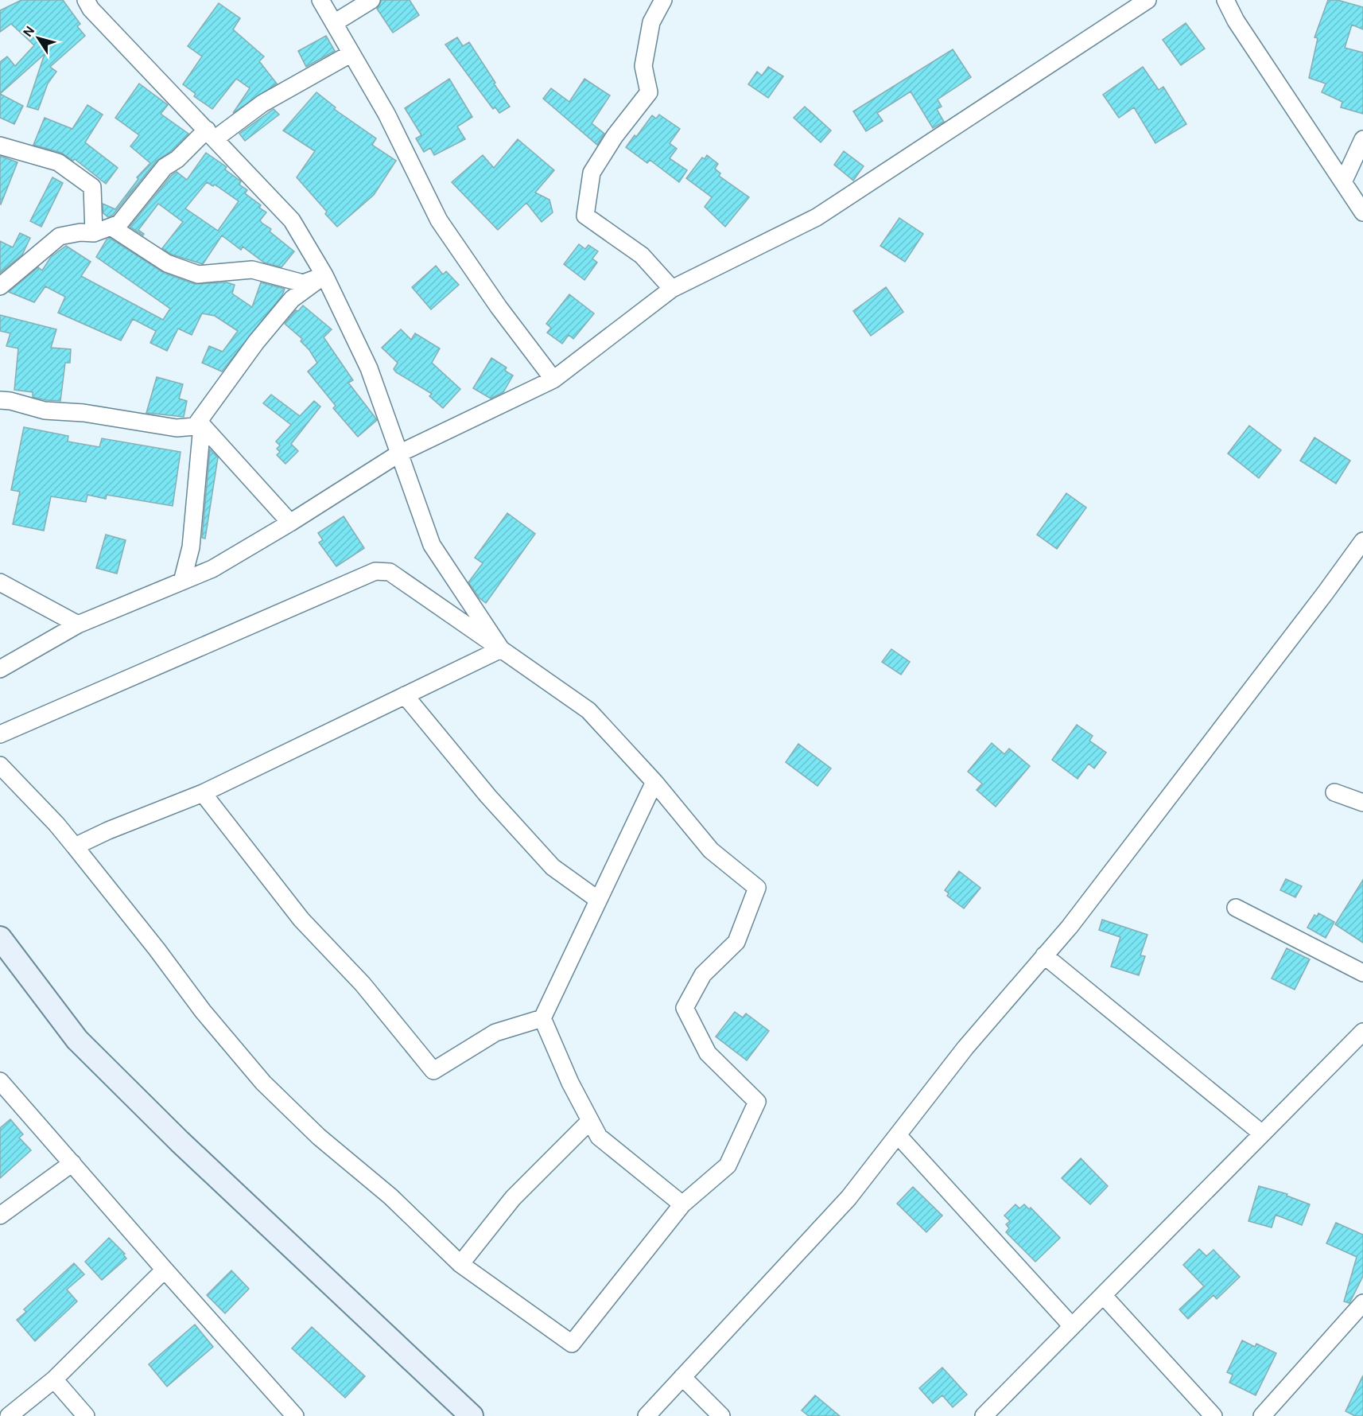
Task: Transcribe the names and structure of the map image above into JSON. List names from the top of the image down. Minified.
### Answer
{"north":"top left"}
